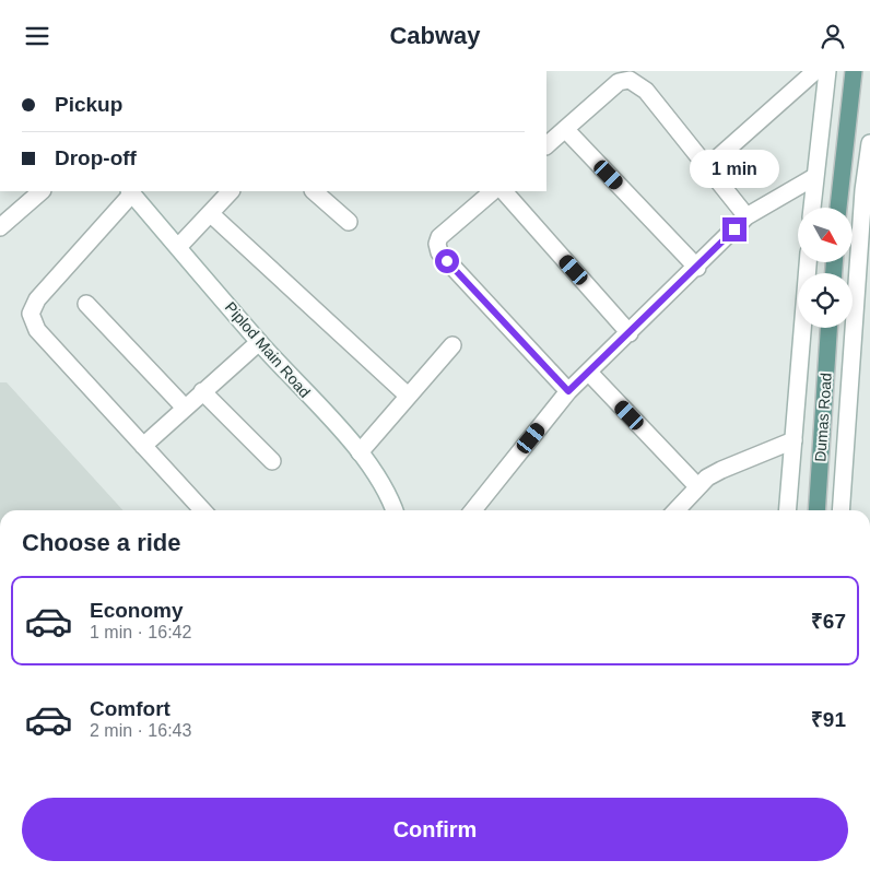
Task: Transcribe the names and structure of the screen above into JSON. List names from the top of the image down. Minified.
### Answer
{"streets":{"main road":["Dumas Road"],"street":["Piplod Main Road"]},"north":"bottom right","page":{"header":"Cabway","banner":["Pickup","Drop-off"],"bubble":"1 min","heading":"Choose a ride","list":[{"name":"Economy","note":"1 min · 16:42","value":"₹67"},{"name":"Comfort","note":"2 min · 16:43","value":"₹91"}],"buttons":"Confirm"}}
